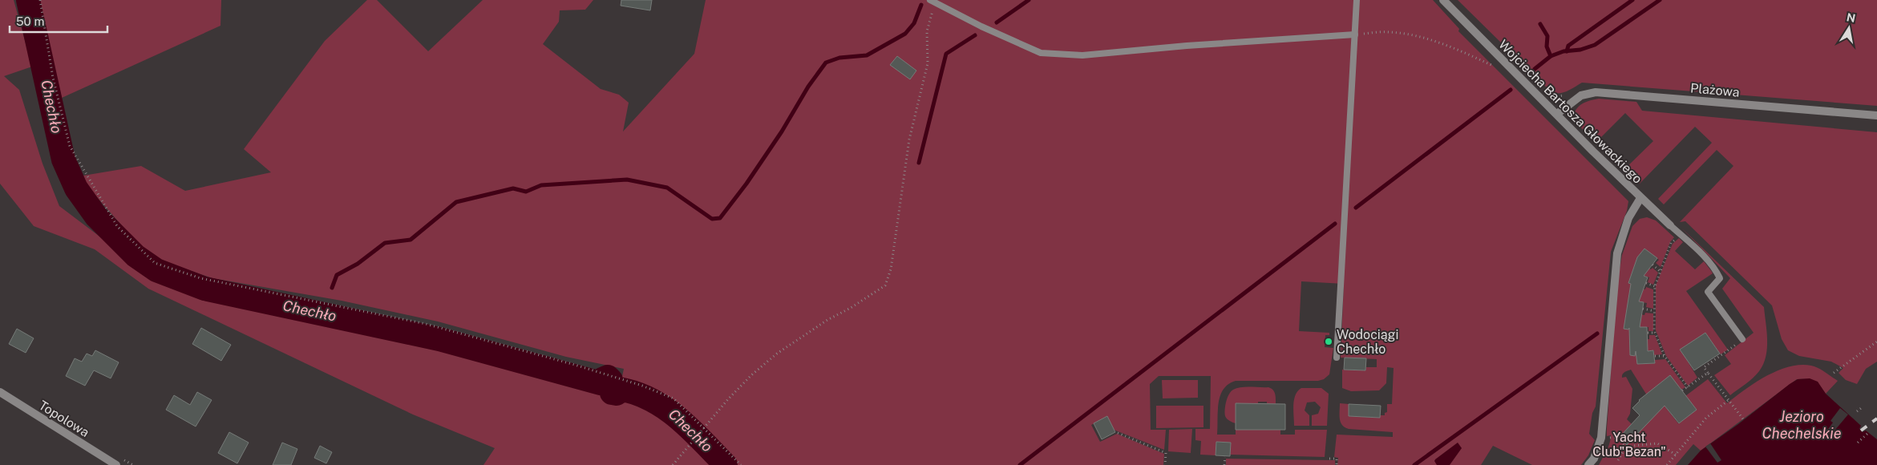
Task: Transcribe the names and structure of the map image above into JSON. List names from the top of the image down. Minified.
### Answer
{"streets":{"street":["Plażowa","Wojciecha Bartosza Głowackiego","Topolowa"]},"crossings":[["Plażowa","Wojciecha Bartosza Głowackiego"]],"water":["Chechło","Jezioro Chechelskie"],"parks":["Yacht Club\"Bezan\""],"places":["Wodociągi Chechło"],"scale_bar":"50 m","north":"top"}
